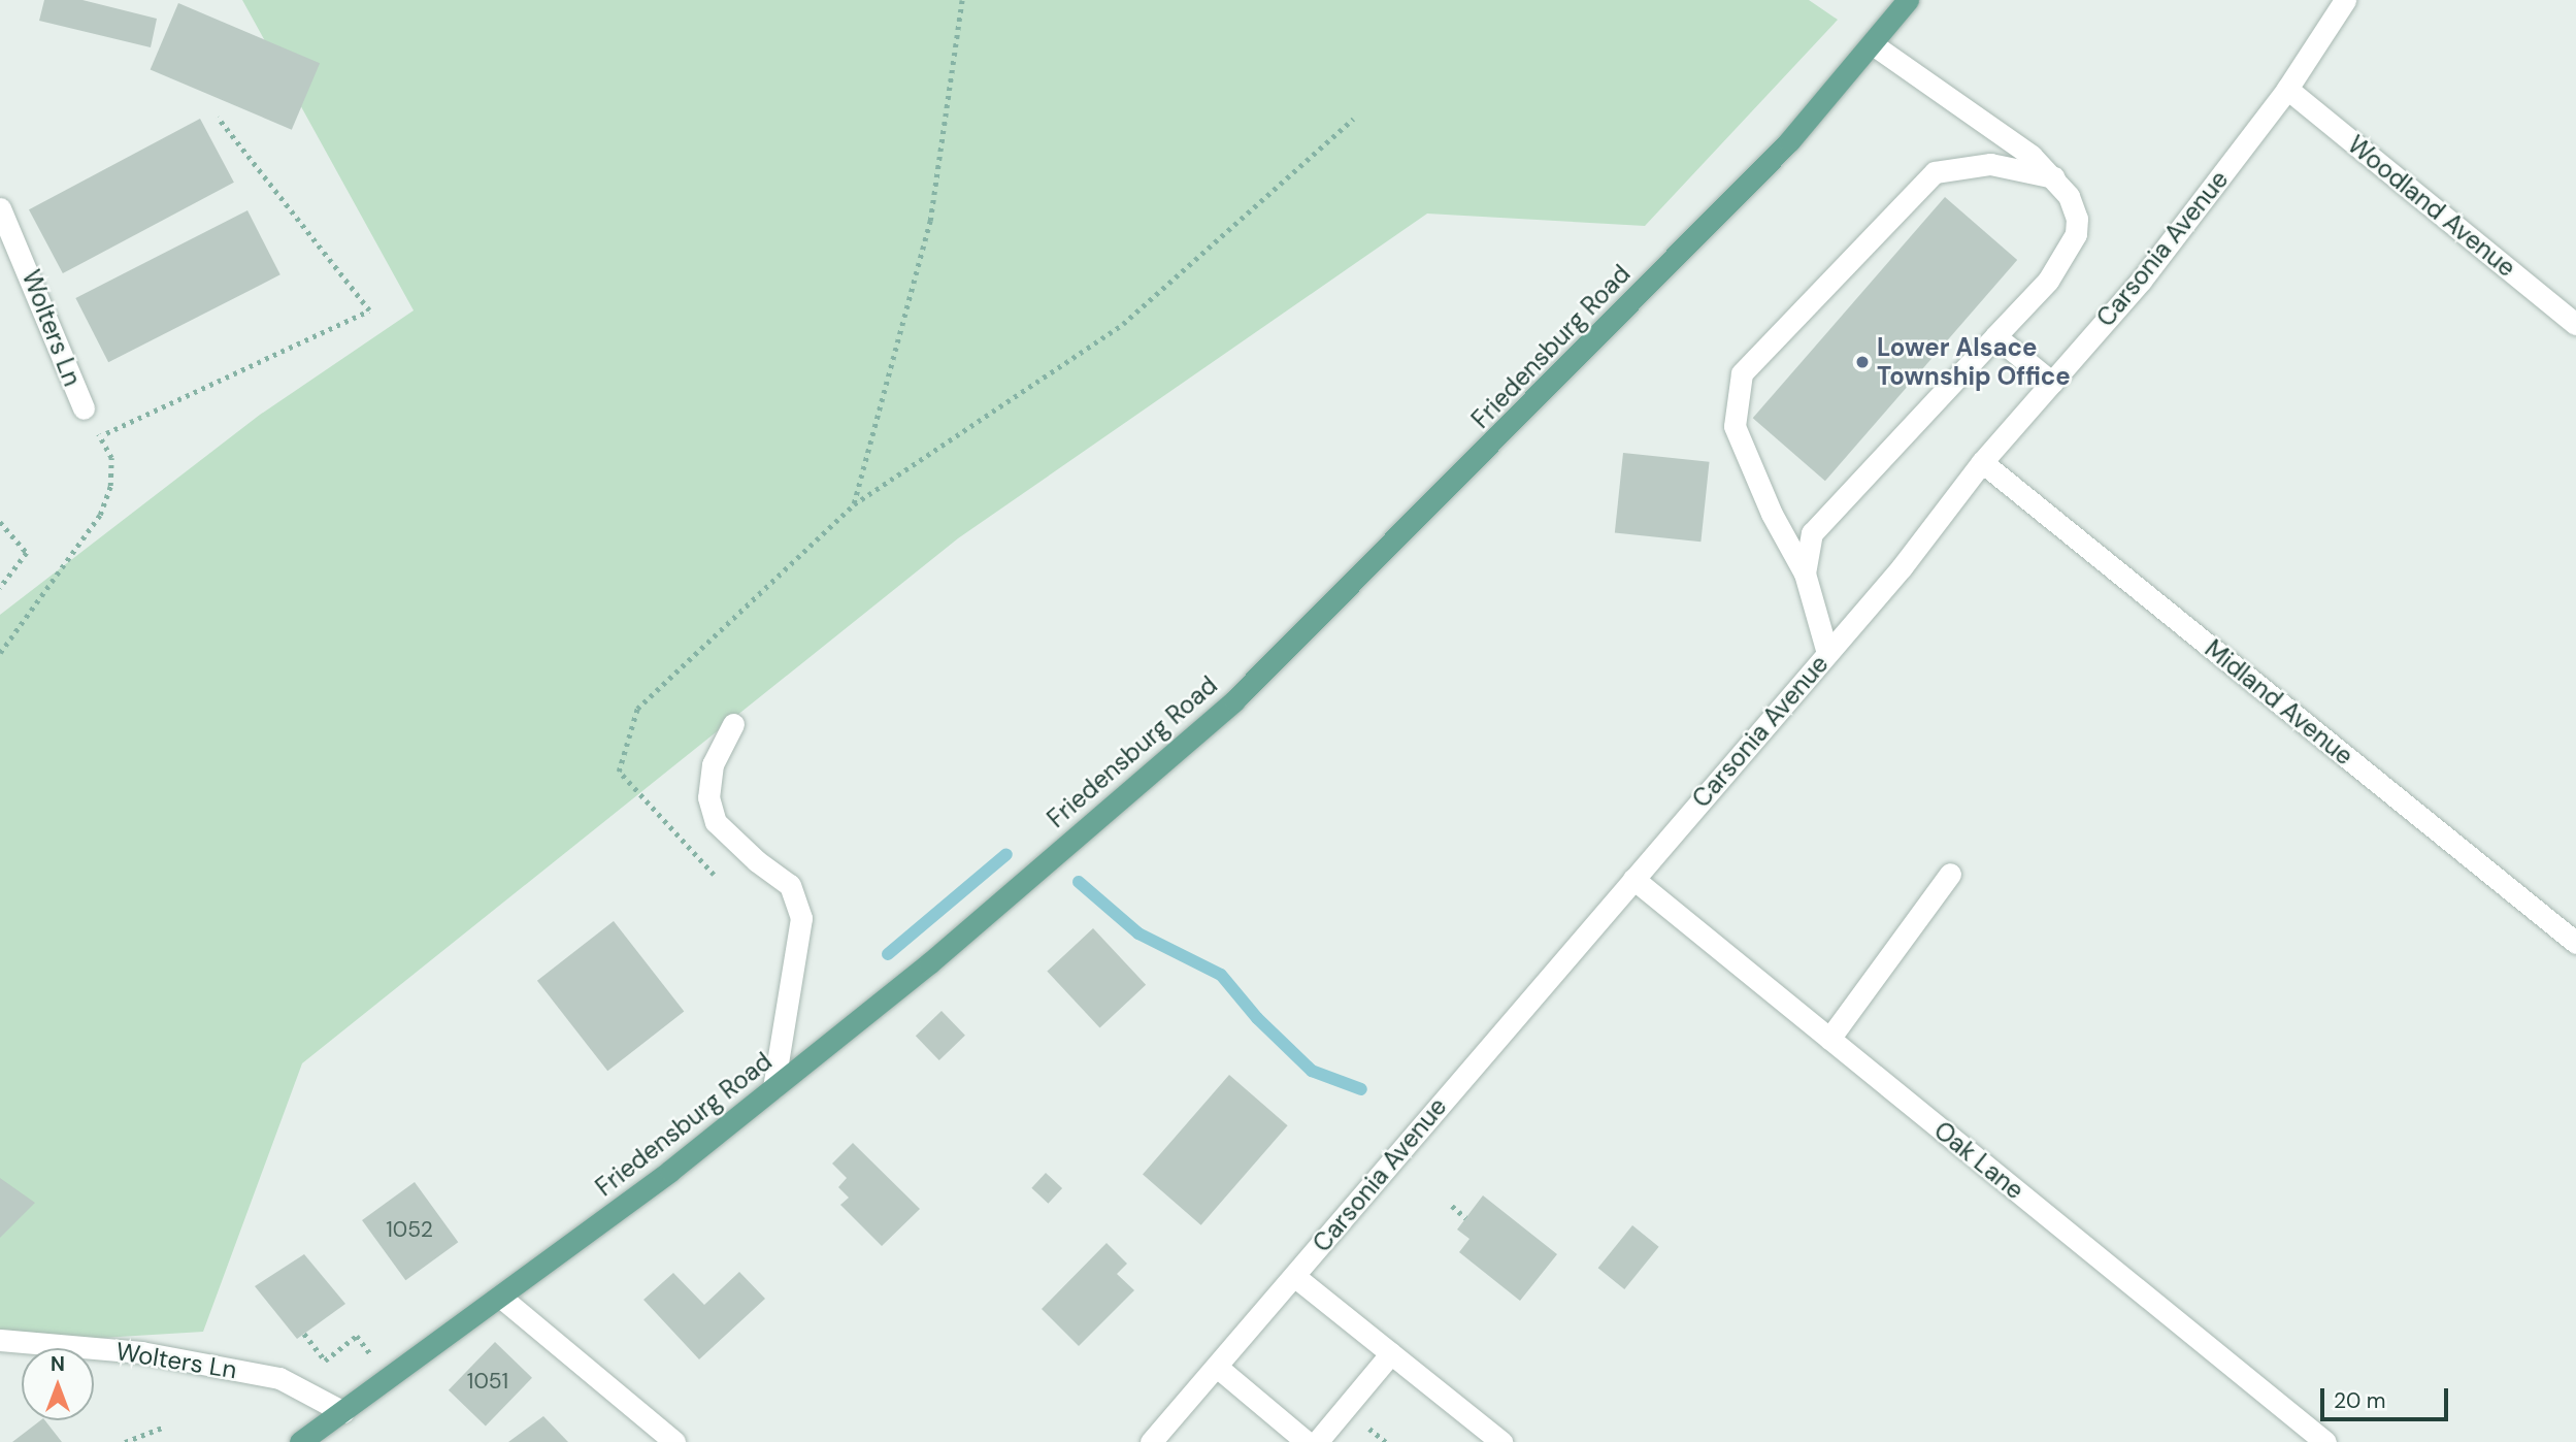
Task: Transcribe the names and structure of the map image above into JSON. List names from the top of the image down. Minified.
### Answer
{"streets":{"main road":["Friedensburg Road"],"street":["Woodland Avenue","Carsonia Avenue","Wolters Ln","Midland Avenue","Oak Lane"]},"crossings":[["Woodland Avenue","Carsonia Avenue"],["Carsonia Avenue","Midland Avenue"],["Carsonia Avenue","Oak Lane"],["Wolters Ln","Friedensburg Road"]],"places":["Lower Alsace Township Office"],"house_numbers":["1052","1051"],"scale_bar":"20 m","north":"top"}
